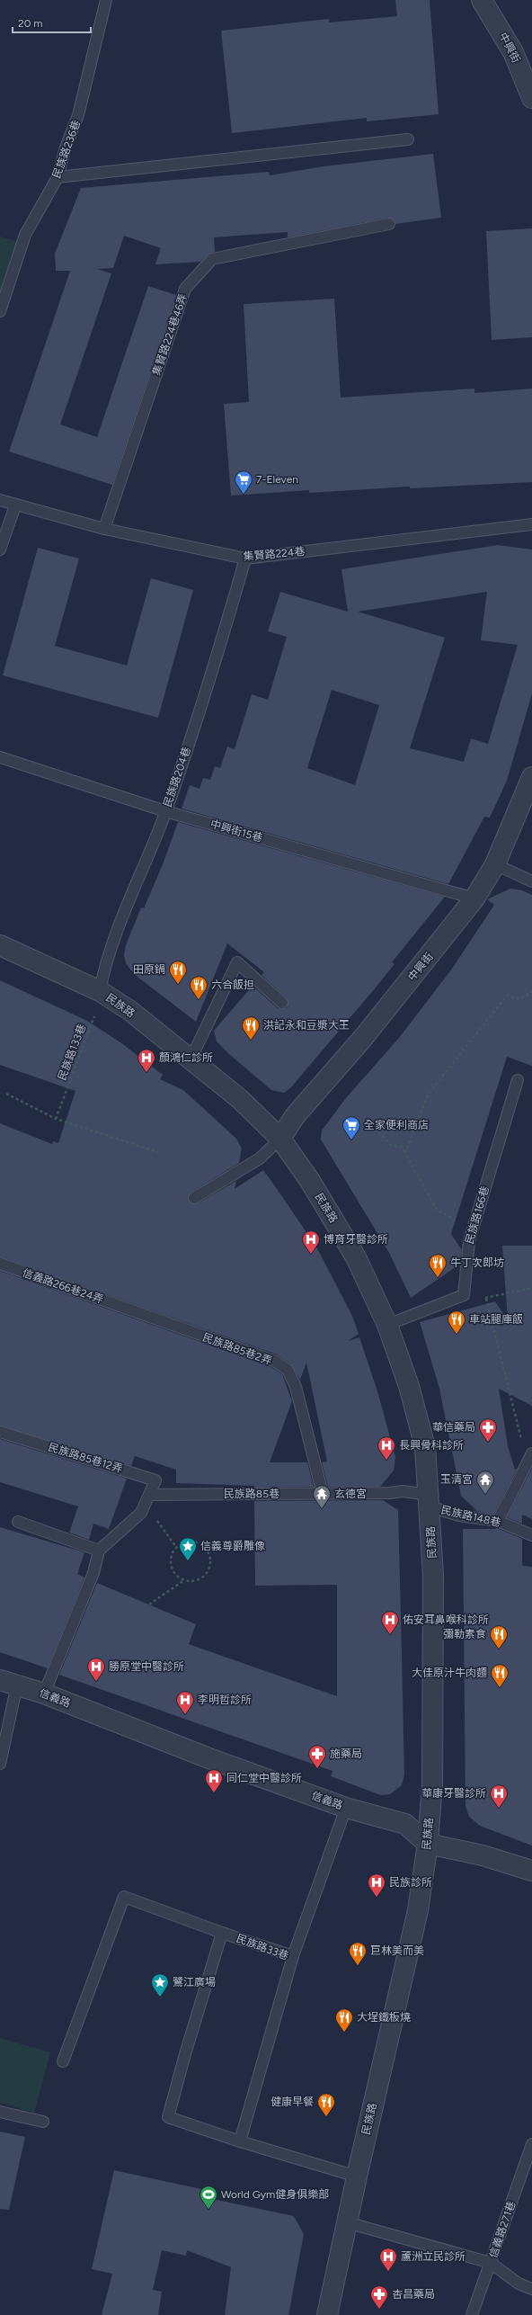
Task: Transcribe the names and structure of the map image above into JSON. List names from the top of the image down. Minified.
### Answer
{"streets":{"street":["中興街","民族路","信義路"],"lane":["民族路236巷","集賢路224巷46弄","集賢路224巷","民族路204巷","中興街15巷","民族路166巷","信義路266巷24弄","民族路85巷2弄","民族路85巷12弄","民族路85巷","民族路148巷","民族路33巷","信義路271巷"],"path":["民族路133巷"]},"crossings":[["中興街","中興街15巷"],["中興街","民族路"],["集賢路224巷46弄","集賢路224巷"],["集賢路224巷","民族路204巷"],["民族路204巷","中興街15巷"],["民族路204巷","民族路"],["民族路204巷","民族路133巷"],["民族路","民族路133巷"],["民族路","民族路85巷"],["民族路","民族路148巷"],["民族路","信義路"],["信義路266巷24弄","民族路85巷2弄"],["民族路85巷2弄","民族路85巷"],["民族路85巷12弄","民族路85巷"],["民族路85巷","民族路148巷"]],"places":{"supermarket":["7-Eleven","全家便利商店"],"restaurant":["田原鍋","六合飯担","洪記永和豆漿大王","牛丁次郎坊","車站腿庫飯","彌勒素食","大佳原汁牛肉麵","巨林美而美","大埕鐵板燒","健康早餐"],"hospital":["顏鴻仁診所","博育牙醫診所","長興骨科診所","佑安耳鼻喉科診所","勝原堂中醫診所","李明哲診所","同仁堂中醫診所","華康牙醫診所","民族診所","蘆洲立民診所"],"pharmacy":["華信藥局","施藥局","杏昌藥局"],"temple":["玉清宮","玄德宮"],"place":["信義尊爵雕像","鷺江廣場"],"sports":["World Gym健身俱樂部"]},"scale_bar":"20 m"}
